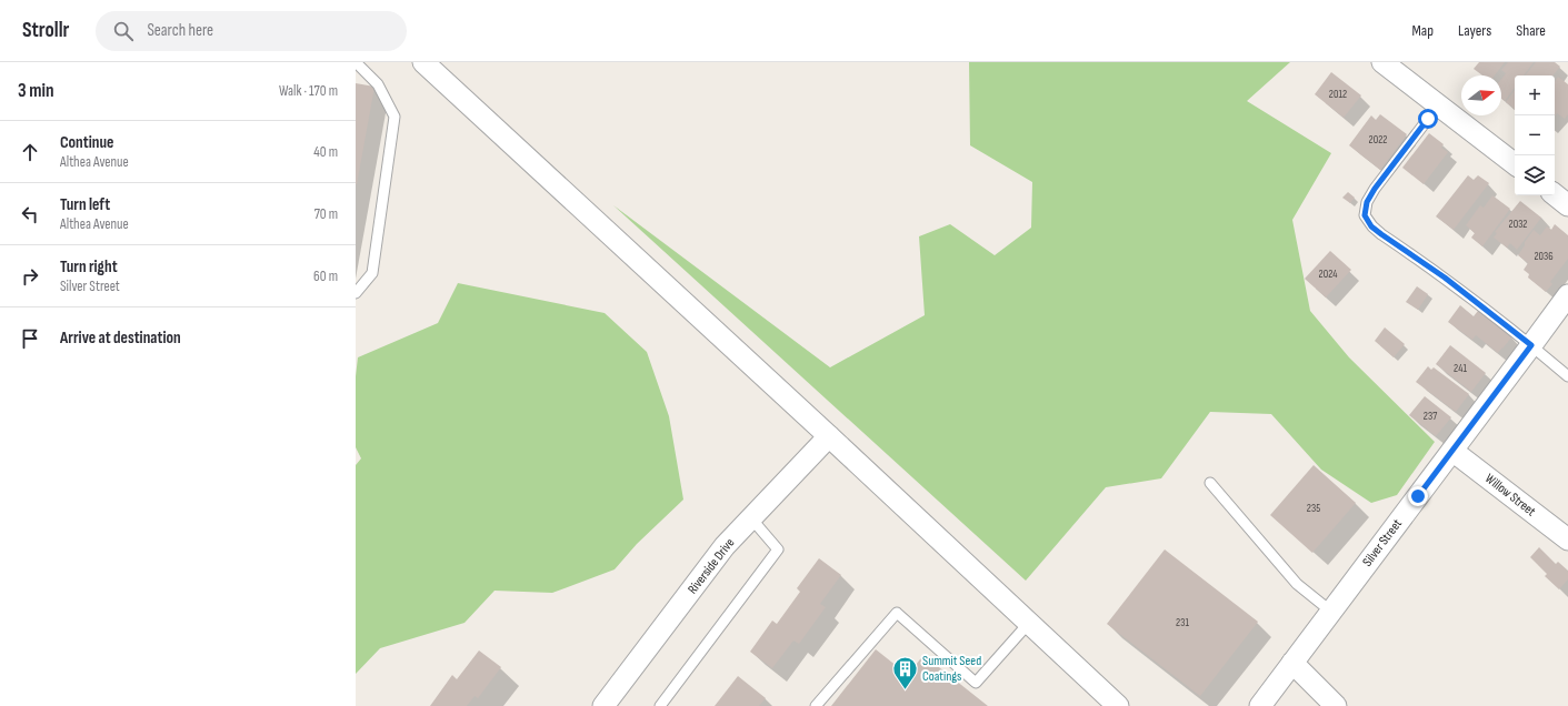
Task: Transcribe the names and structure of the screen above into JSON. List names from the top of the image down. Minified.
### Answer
{"streets":{"street":["Willow Street","Silver Street","Riverside Drive"]},"crossings":[["Willow Street","Silver Street"]],"places":{"building":["Summit Seed Coatings"]},"house_numbers":["2012","2022","2032","2036","2024","241","237","235","231"],"north":"right","page":{"header":"Strollr","search":"Search here","nav":["Map","Layers","Share"],"heading":["3 min","Walk · 170 m"],"map_buttons":["+","−"],"list":[["Continue","Althea Avenue","40 m"],["Turn left","Althea Avenue","70 m"],["Turn right","Silver Street","60 m"],"Arrive at destination"]}}
